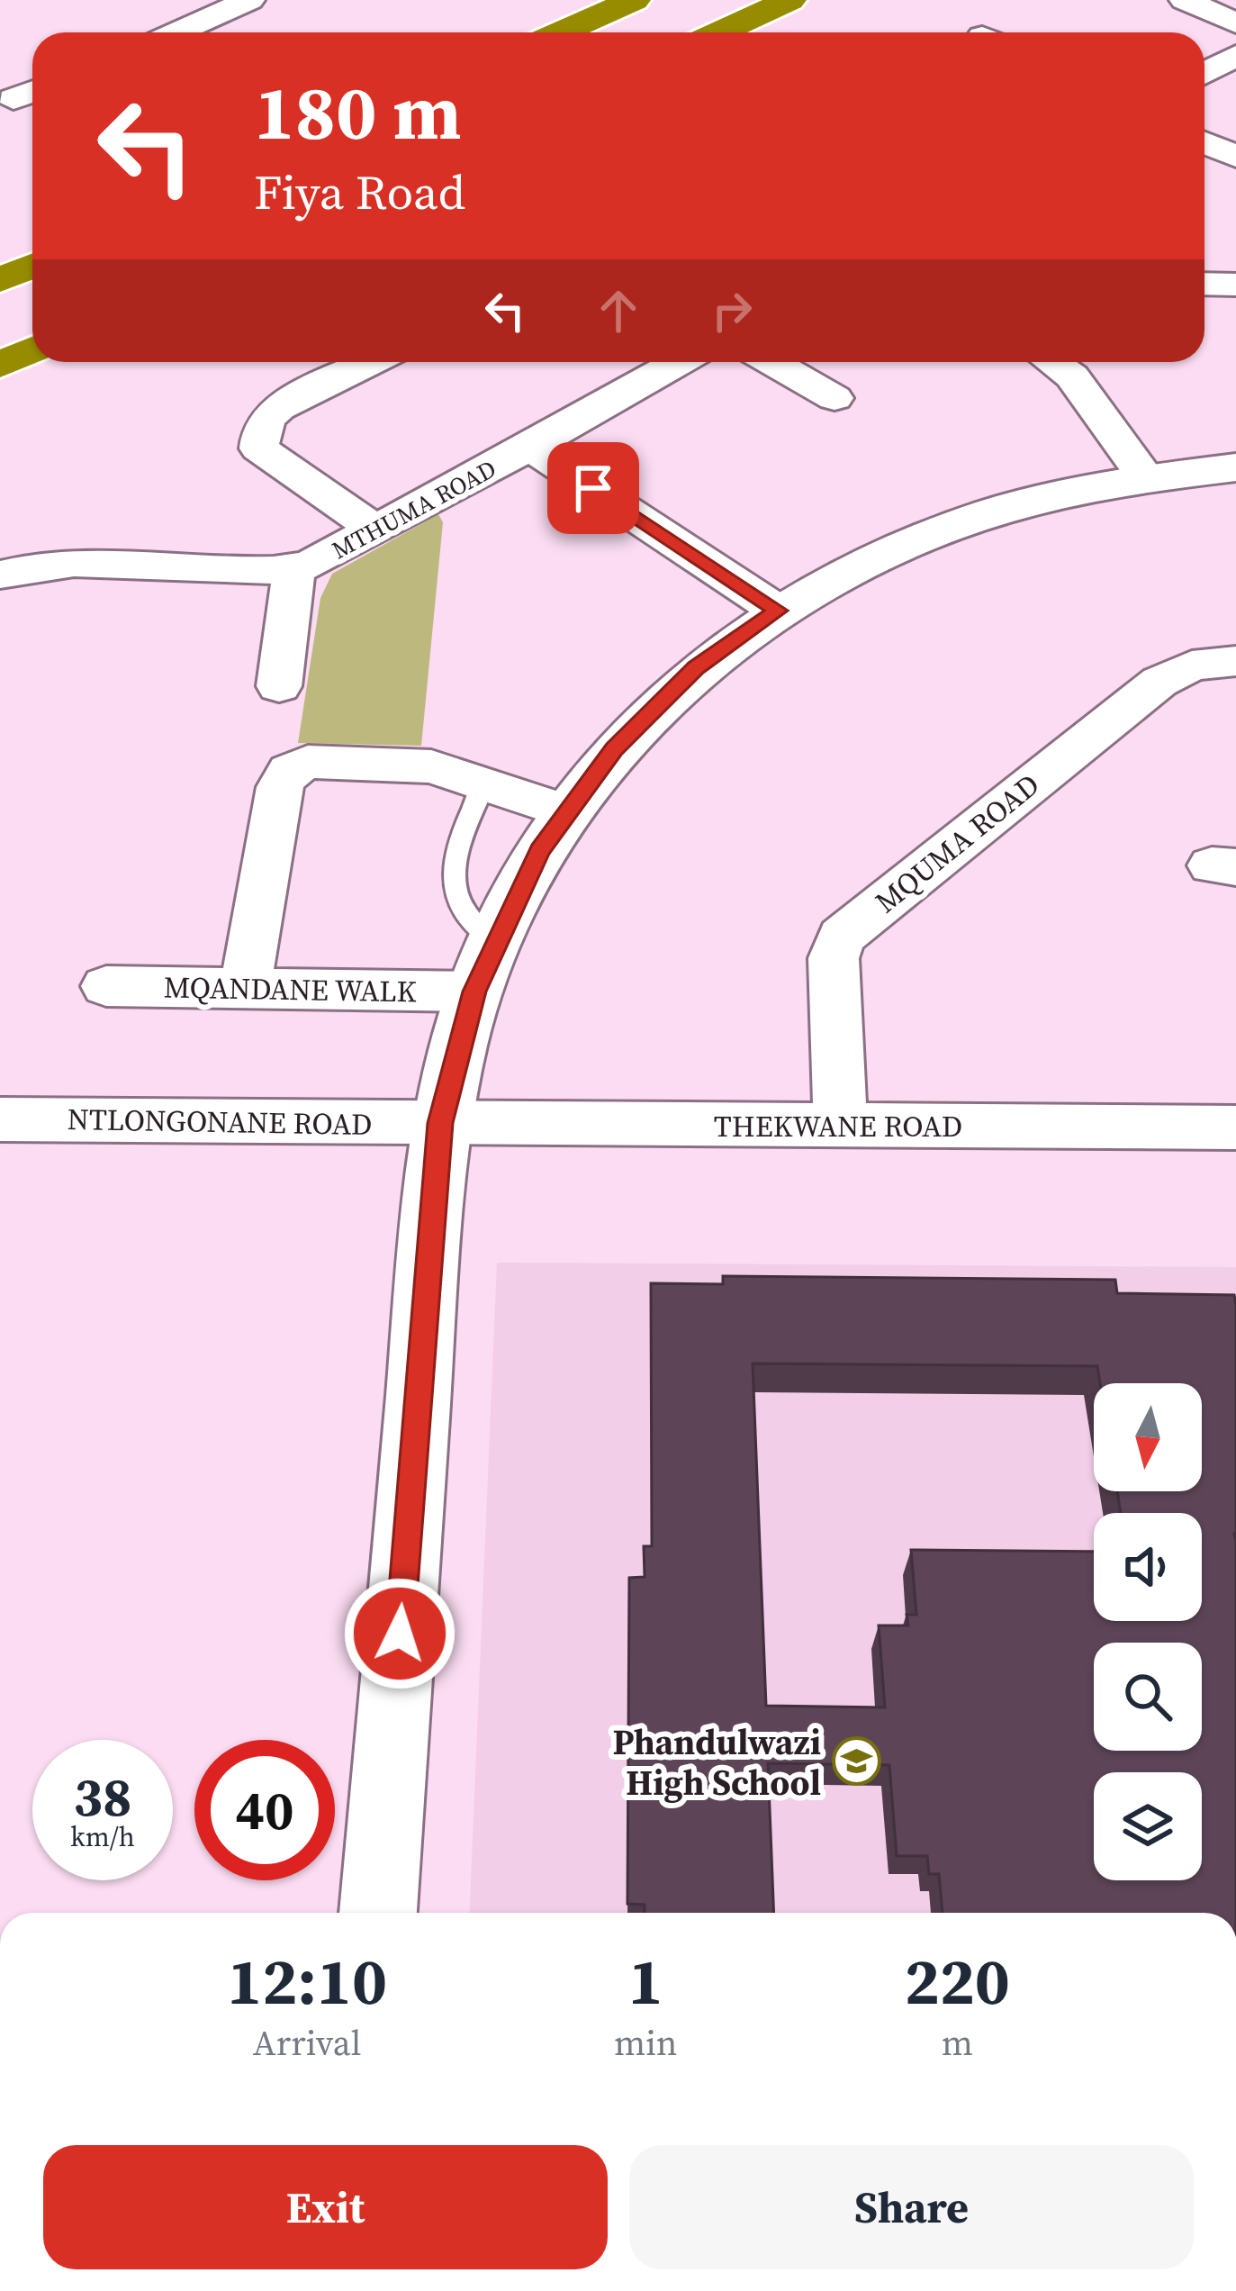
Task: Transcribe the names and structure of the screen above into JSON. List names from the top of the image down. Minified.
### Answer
{"streets":{"street":["MTHUMA ROAD","MQUMA ROAD","MQANDANE WALK","NTLONGONANE ROAD","THEKWANE ROAD"]},"crossings":[["MQUMA ROAD","THEKWANE ROAD"],["NTLONGONANE ROAD","THEKWANE ROAD"]],"places":{"school or university":["Phandulwazi High School"]},"north":"bottom","page":{"turn":["180 m","Fiya Road"],"speed":"38 km/h","limit":"40","eta":["12:10","Arrival","1","min","220","m"],"buttons":["Exit","Share"]}}
